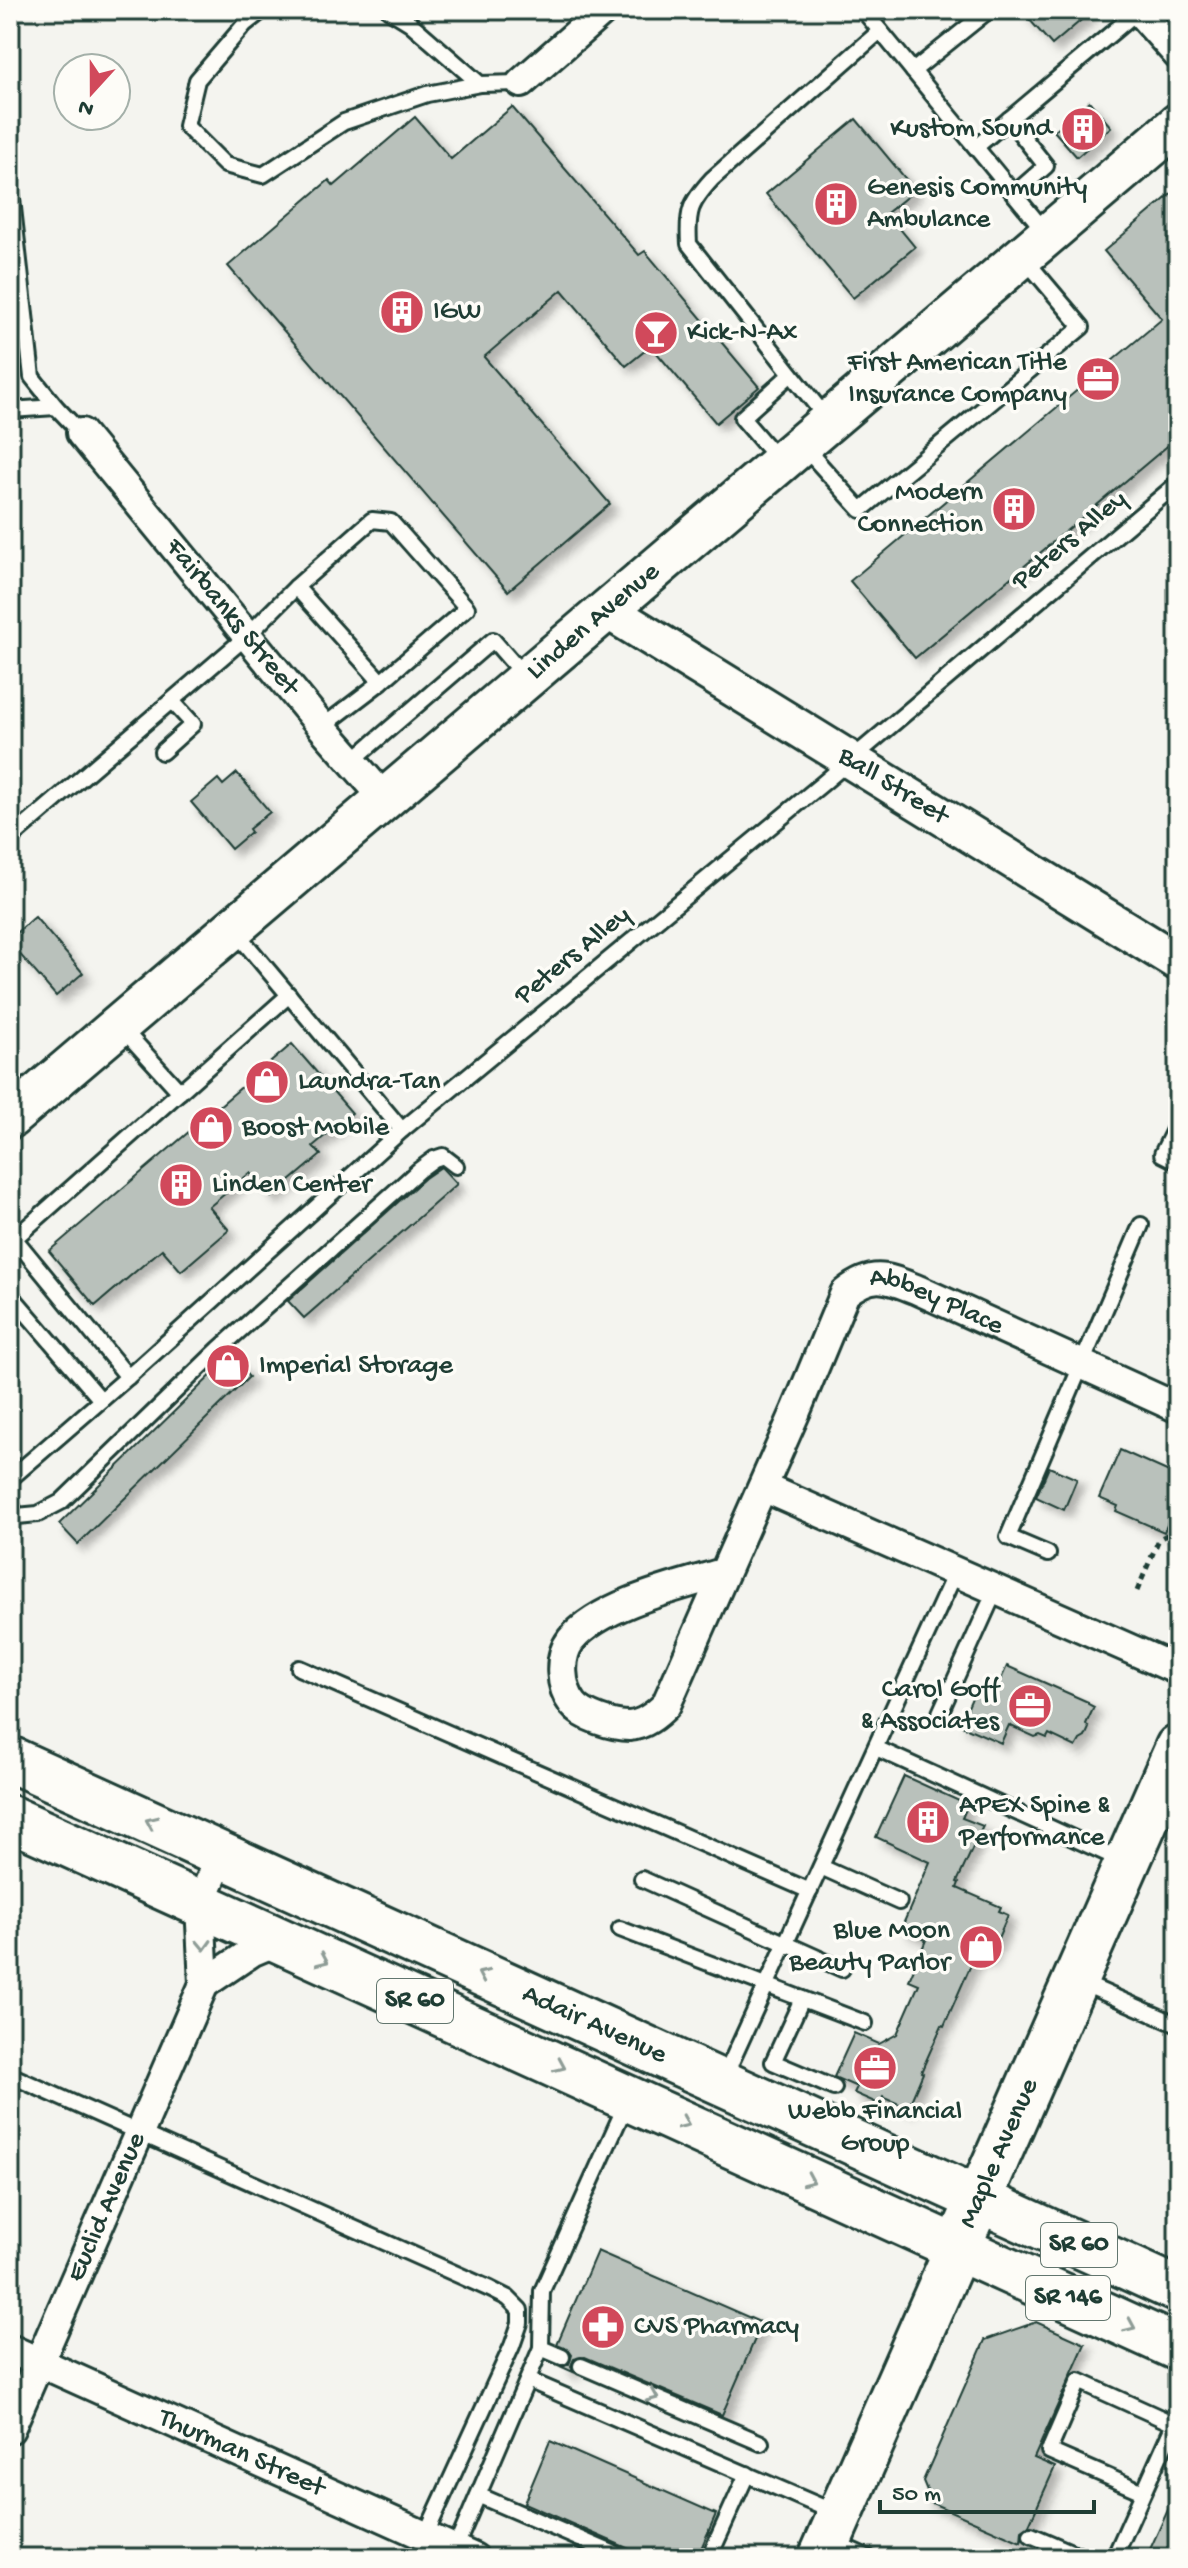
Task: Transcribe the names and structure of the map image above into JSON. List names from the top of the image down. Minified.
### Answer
{"streets":{"main road":["Linden Avenue","SR 60","Adair Avenue","Maple Avenue","SR 146"],"street":["Fairbanks Street","Ball Street","Abbey Place","Euclid Avenue","Thurman Street"],"lane":["Peters Alley"]},"crossings":[["Peters Alley","Ball Street"],["Fairbanks Street","Linden Avenue"],["Linden Avenue","Ball Street"],["Adair Avenue","Maple Avenue"],["Adair Avenue","Euclid Avenue"],["Euclid Avenue","Thurman Street"]],"places":{"building":["Kustom Sound","Genesis Community Ambulance","IGW","Modern Connection","Linden Center","APEX Spine & Performance"],"bar":["Kick-N-Ax"],"office":["First American Title Insurance Company","Carol Goff & Associates","Webb Financial Group"],"shop":["Laundra-Tan","Boost Mobile","Imperial Storage","Blue Moon Beauty Parlor"],"pharmacy":["CVS Pharmacy"]},"scale_bar":"50 m","north":"bottom"}
